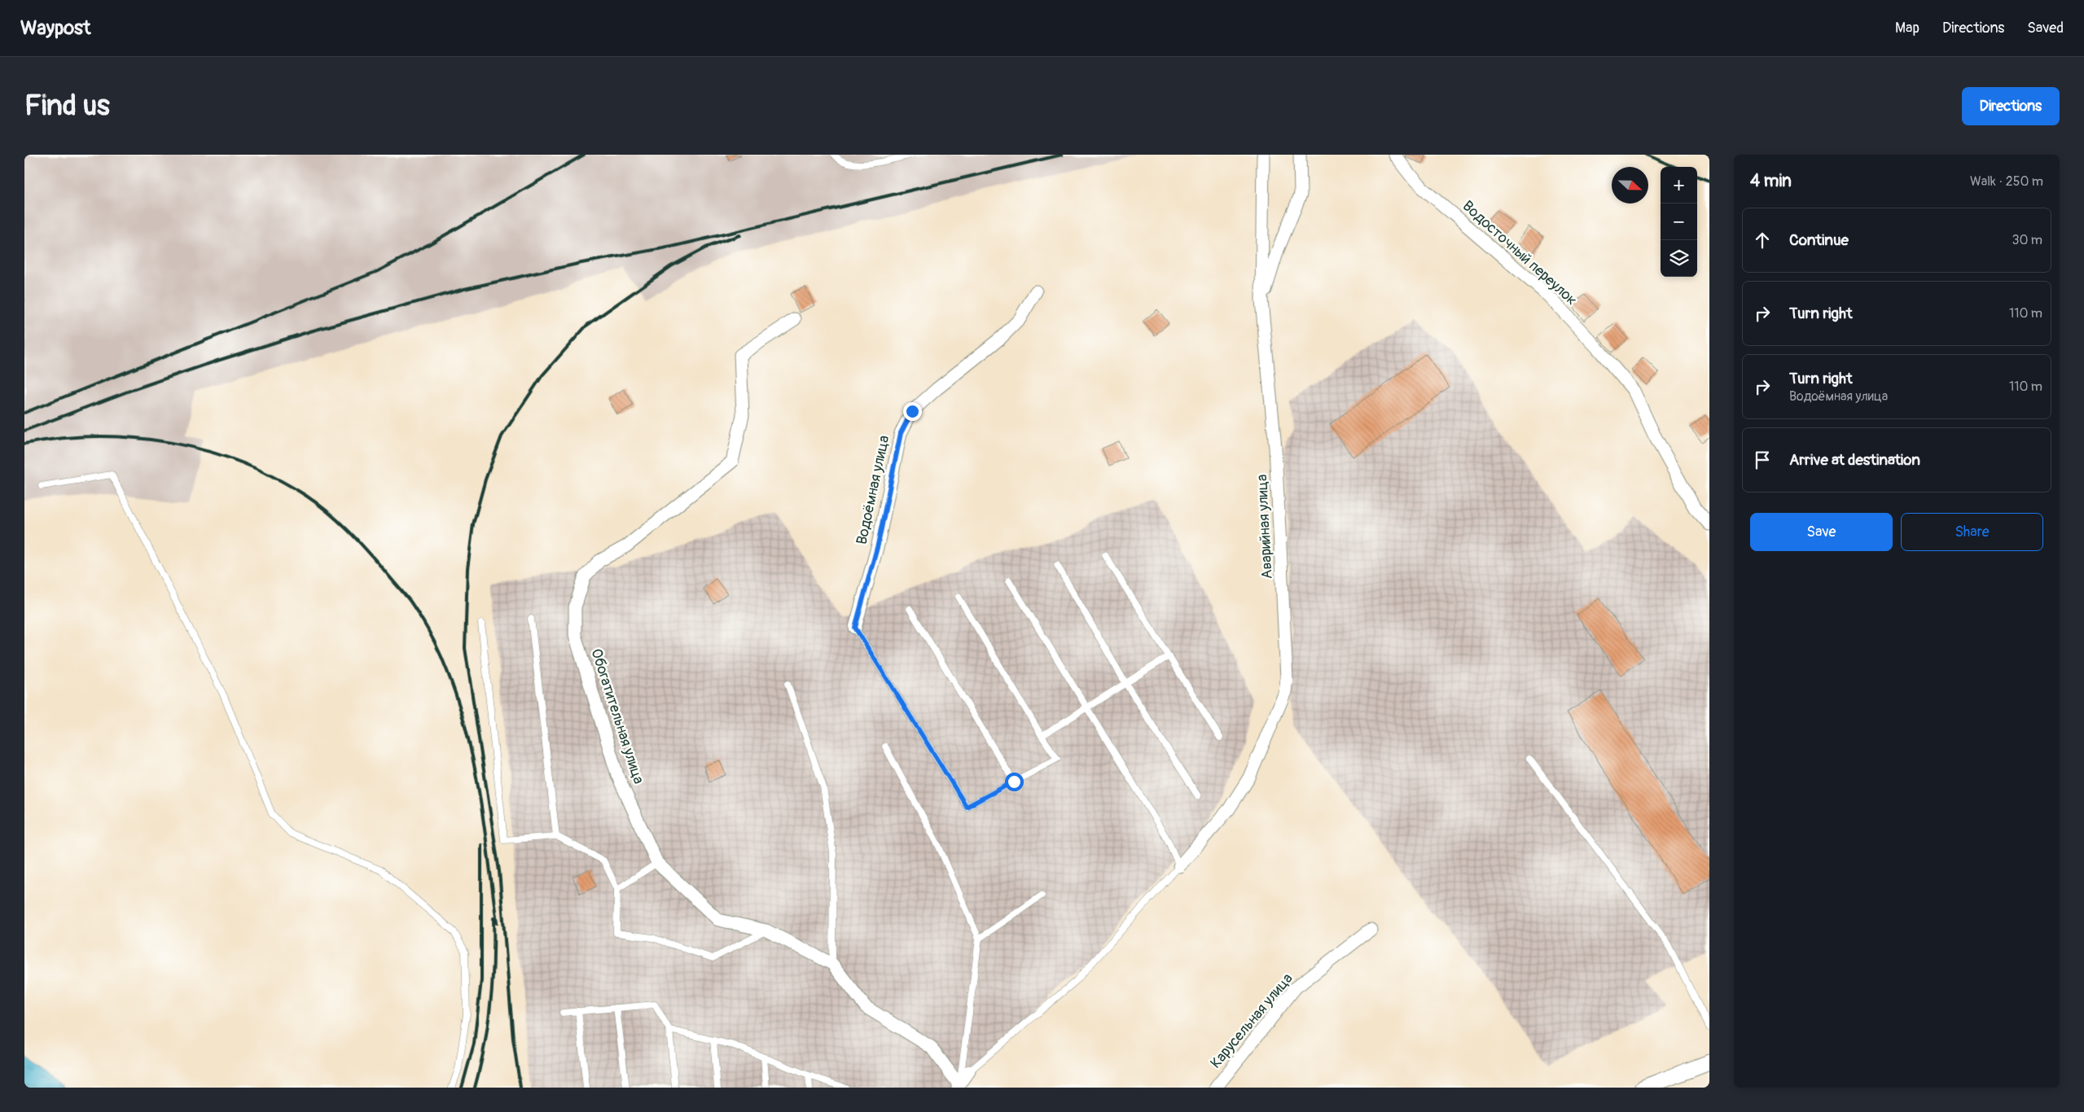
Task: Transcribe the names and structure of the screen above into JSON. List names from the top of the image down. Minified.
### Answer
{"streets":{"street":["Водосточный переулок","Водоёмная улица","Аварийная улица","Обогатительная улица","Карусельная улица"]},"north":"right","page":{"header":"Waypost","nav":["Map","Directions","Saved"],"buttons":["Directions",["Save","Share"]],"title":"Find us","heading":["4 min","Walk · 250 m"],"map_buttons":["+","−"],"list":[["Continue","30 m"],["Turn right","110 m"],["Turn right","Водоёмная улица","110 m"],"Arrive at destination"]}}
